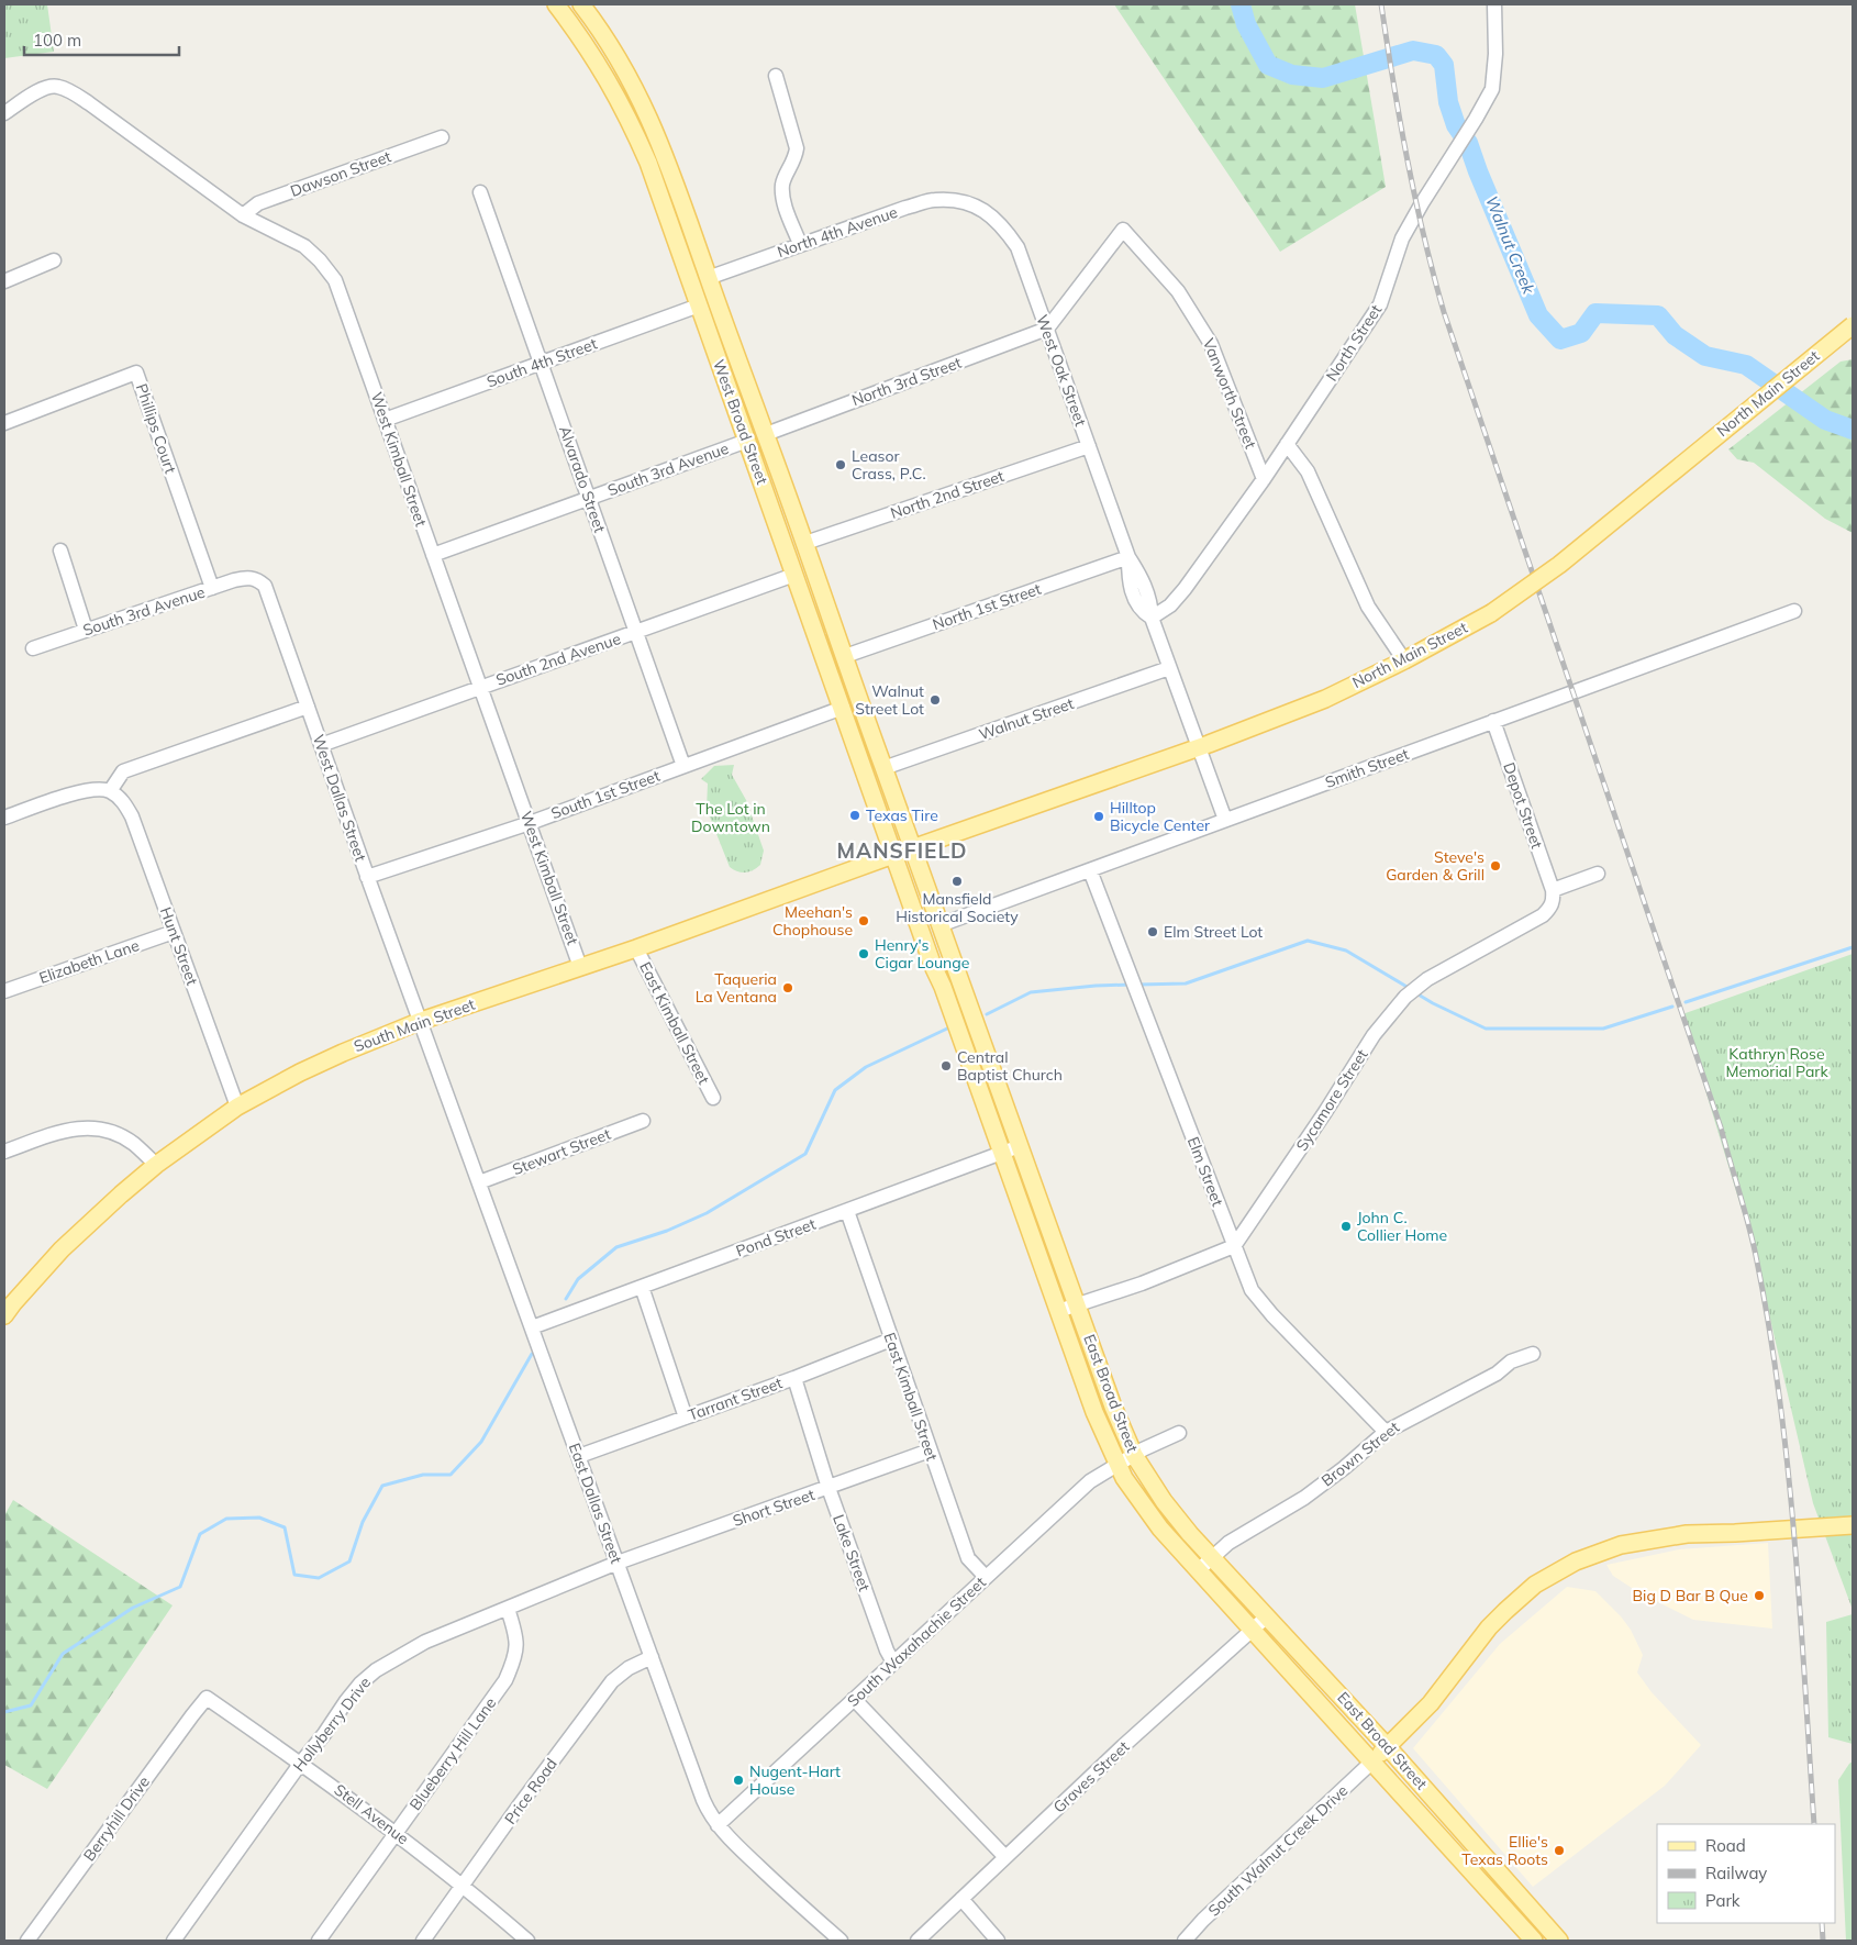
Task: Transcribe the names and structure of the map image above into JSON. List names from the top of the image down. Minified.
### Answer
{"streets":{"main road":["North Main Street","West Broad Street","South Main Street","East Broad Street"],"street":["Dawson Street","North 4th Avenue","North Street","South 4th Street","West Oak Street","North 3rd Street","Vanworth Street","Phillips Court","West Kimball Street","South 3rd Avenue","Alvarado Street","North 2nd Street","North 1st Street","South 2nd Avenue","Walnut Street","Smith Street","South 1st Street","West Dallas Street","Depot Street","Hunt Street","Elizabeth Lane","East Kimball Street","Sycamore Street","Stewart Street","Elm Street","Pond Street","Tarrant Street","Brown Street","East Dallas Street","Short Street","Lake Street","South Waxahachie Street","Hollyberry Drive","Blueberry Hill Lane","Graves Street","Price Road","Stell Avenue","Berryhill Drive","South Walnut Creek Drive"]},"crossings":[["Dawson Street","West Kimball Street"],["North 4th Avenue","West Oak Street"],["North 4th Avenue","West Broad Street"],["North Street","West Oak Street"],["North Street","Vanworth Street"],["South 4th Street","West Broad Street"],["South 4th Street","West Kimball Street"],["South 4th Street","Alvarado Street"],["West Oak Street","North 3rd Street"],["West Oak Street","Vanworth Street"],["West Oak Street","North Main Street"],["West Oak Street","North 2nd Street"],["West Oak Street","North 1st Street"],["West Oak Street","Walnut Street"],["West Oak Street","Smith Street"],["North 3rd Street","Vanworth Street"],["North 3rd Street","West Broad Street"],["North Main Street","West Broad Street"],["North Main Street","South Main Street"],["North Main Street","East Broad Street"],["West Broad Street","South 3rd Avenue"],["West Broad Street","North 2nd Street"],["West Broad Street","North 1st Street"],["West Broad Street","South 2nd Avenue"],["West Broad Street","Walnut Street"],["West Broad Street","South 1st Street"],["West Broad Street","South Main Street"],["West Broad Street","East Broad Street"],["Phillips Court","South 3rd Avenue"],["West Kimball Street","South 3rd Avenue"],["West Kimball Street","South 2nd Avenue"],["West Kimball Street","South 1st Street"],["West Kimball Street","South Main Street"],["South 3rd Avenue","Alvarado Street"],["South 3rd Avenue","West Dallas Street"],["Alvarado Street","South 2nd Avenue"],["Alvarado Street","South 1st Street"],["South 2nd Avenue","West Dallas Street"],["Smith Street","Depot Street"],["Smith Street","Elm Street"],["Smith Street","East Broad Street"],["South 1st Street","West Dallas Street"],["West Dallas Street","South Main Street"],["West Dallas Street","East Dallas Street"],["Depot Street","Sycamore Street"],["Hunt Street","Elizabeth Lane"],["Hunt Street","South Main Street"],["East Kimball Street","South Main Street"],["East Kimball Street","Pond Street"],["East Kimball Street","Tarrant Street"],["East Kimball Street","Short Street"],["East Kimball Street","South Waxahachie Street"],["South Main Street","East Broad Street"],["South Main Street","East Dallas Street"],["Sycamore Street","Elm Street"],["Stewart Street","East Dallas Street"],["Elm Street","Brown Street"],["Pond Street","East Broad Street"],["Pond Street","East Dallas Street"],["East Broad Street","Brown Street"],["East Broad Street","South Waxahachie Street"],["East Broad Street","Graves Street"],["East Broad Street","South Walnut Creek Drive"],["Tarrant Street","East Dallas Street"],["Tarrant Street","Lake Street"],["East Dallas Street","Short Street"],["East Dallas Street","South Waxahachie Street"],["East Dallas Street","Hollyberry Drive"],["East Dallas Street","Price Road"],["Short Street","Lake Street"],["Short Street","Hollyberry Drive"],["Lake Street","South Waxahachie Street"],["Hollyberry Drive","Blueberry Hill Lane"],["Hollyberry Drive","Stell Avenue"],["Blueberry Hill Lane","Stell Avenue"],["Price Road","Stell Avenue"],["Stell Avenue","Berryhill Drive"]],"districts":["MANSFIELD"],"water":["Walnut Creek"],"parks":["The Lot in Downtown","Kathryn Rose Memorial Park"],"places":["Leasor Crass, P.C.","Walnut Street Lot","Texas Tire","Hilltop Bicycle Center","Steve's Garden & Grill","Mansfield Historical Society","Meehan's Chophouse","Elm Street Lot","Henry's Cigar Lounge","Taqueria La Ventana","Central Baptist Church","John C. Collier Home","Big D Bar B Que","Nugent-Hart House","Ellie's Texas Roots"],"legend":["Road","Railway","Park"],"scale_bar":"100 m"}
